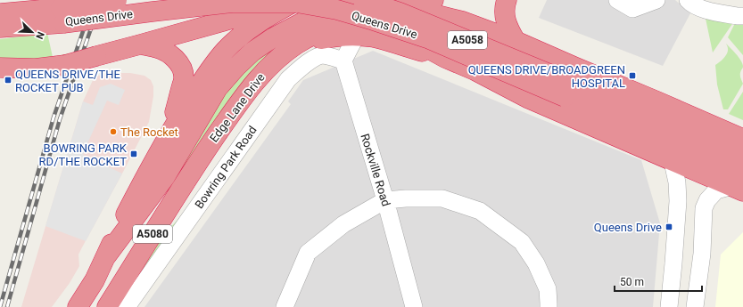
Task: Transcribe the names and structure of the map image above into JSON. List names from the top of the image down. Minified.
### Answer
{"streets":{"highway":["Queens Drive","A5058","Edge Lane Drive","Bowring Park Road","A5080"],"street":["Rockville Road"]},"crossings":[["Edge Lane Drive","Bowring Park Road"],["Bowring Park Road","Rockville Road"]],"places":{"transit":["QUEENS DRIVE/BROADGREEN HOSPITAL","QUEENS DRIVE/THE ROCKET PUB","BOWRING PARK RD/THE ROCKET","Queens Drive"],"other":["The Rocket"]},"scale_bar":"50 m","north":"bottom right"}
